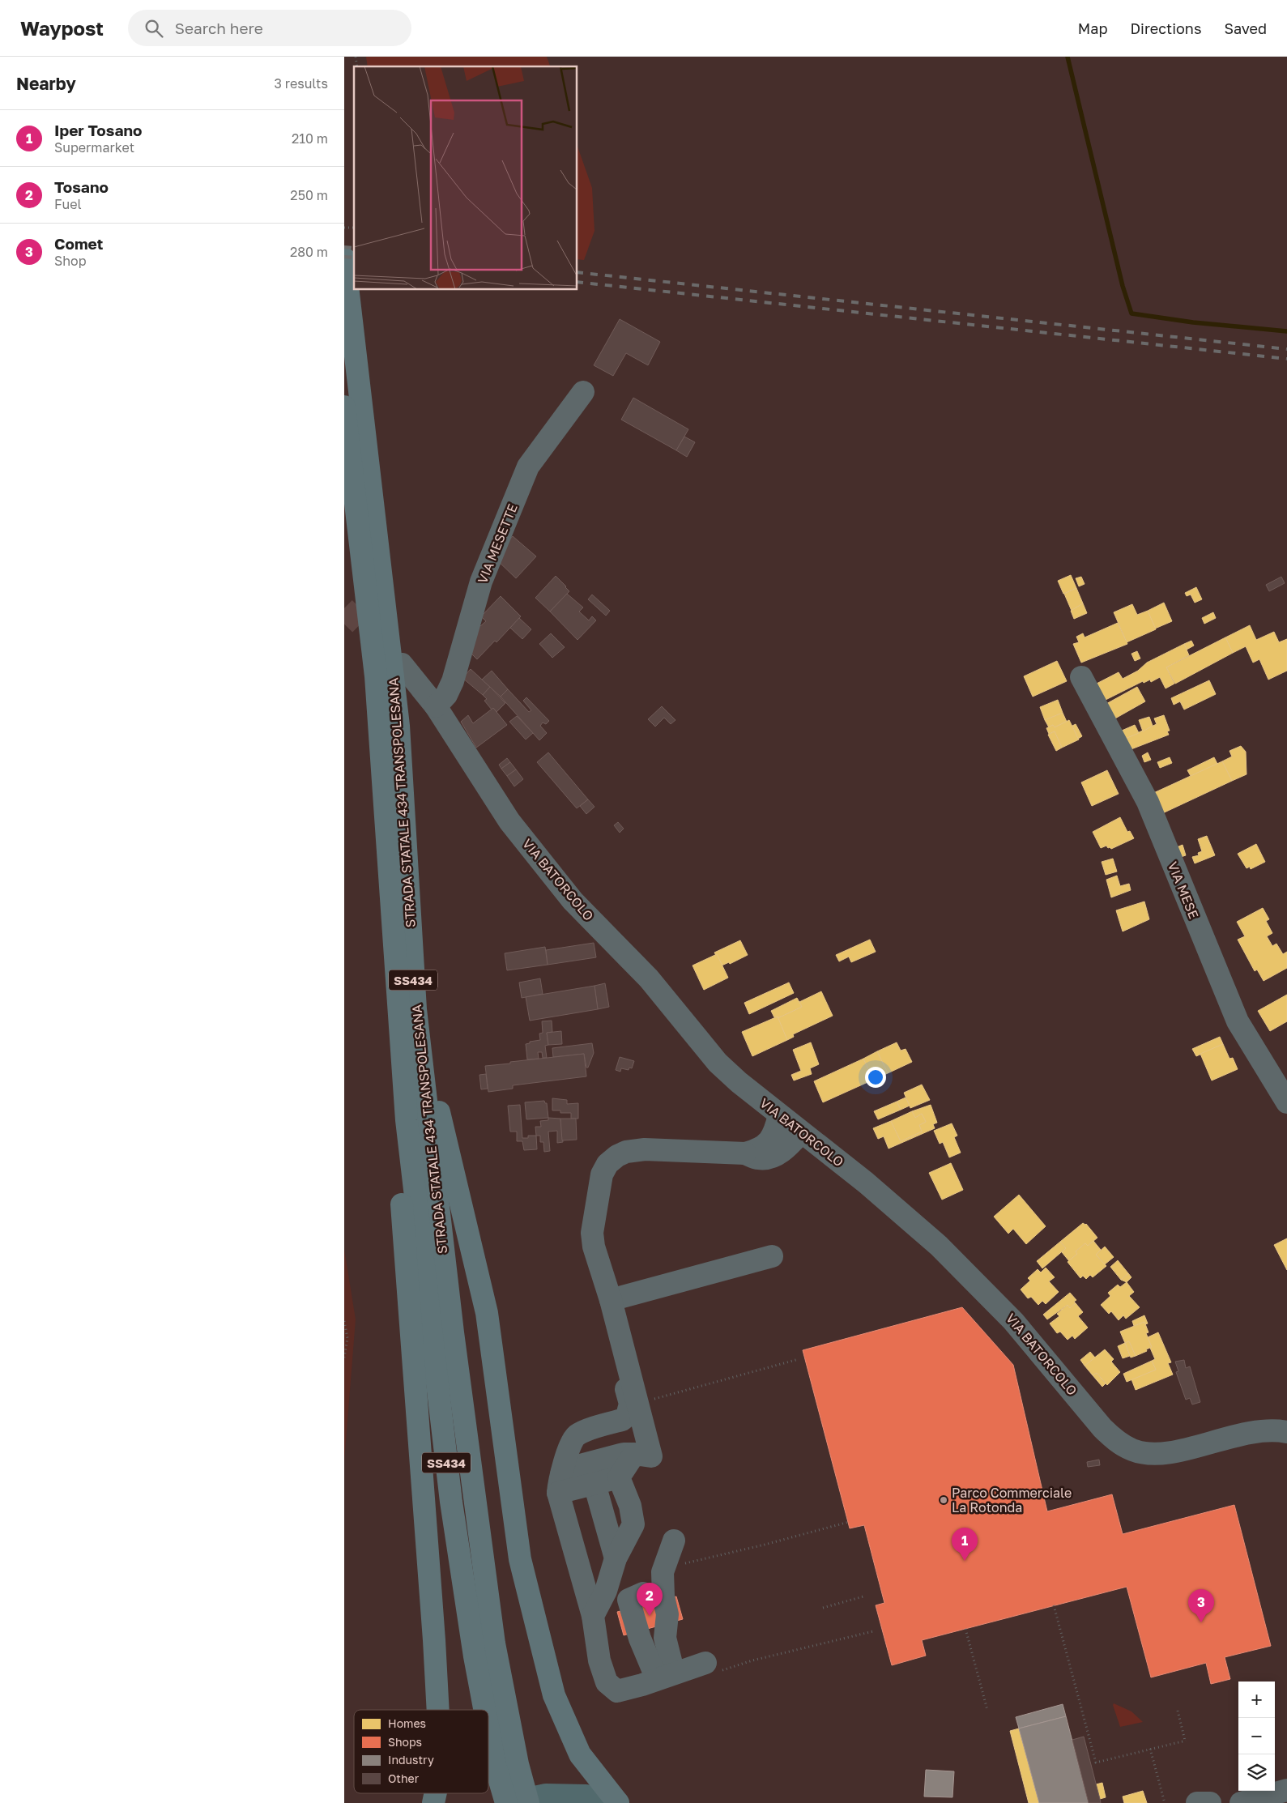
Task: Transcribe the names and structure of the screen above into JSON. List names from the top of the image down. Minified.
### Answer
{"streets":{"highway":["STRADA STATALE 434 TRANSPOLESANA","SS434"],"street":["VIA MESETTE","VIA BATORCOLO","VIA MESE"]},"crossings":[["VIA MESETTE","VIA BATORCOLO"]],"places":["Parco Commerciale La Rotonda"],"legend":["Homes","Shops","Industry","Other"],"page":{"header":"Waypost","search":"Search here","nav":["Map","Directions","Saved"],"heading":["Nearby","3 results"],"list":[{"mark":"1","name":"Iper Tosano","note":"Supermarket","value":"210 m"},{"mark":"2","name":"Tosano","note":"Fuel","value":"250 m"},{"mark":"3","name":"Comet","note":"Shop","value":"280 m"}],"pins":["1","2","3"],"map_buttons":["+","−"]}}
